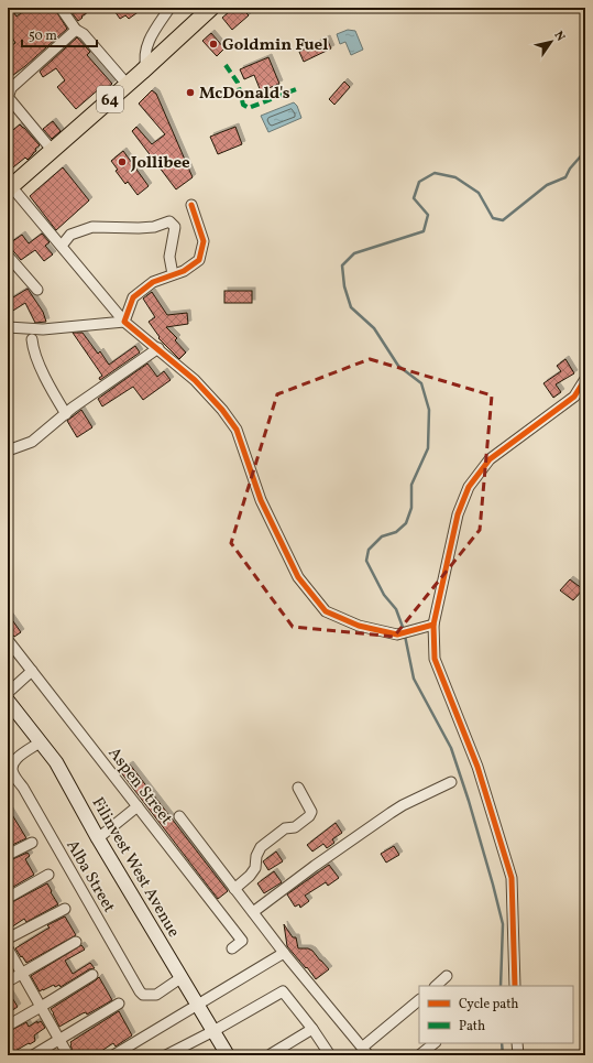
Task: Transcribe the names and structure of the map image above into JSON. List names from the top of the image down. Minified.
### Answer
{"streets":{"main road":["64"],"street":["Aspen Street","Filinvest West Avenue","Alba Street"]},"crossings":[["Filinvest West Avenue","Alba Street"]],"places":["Goldmin Fuel","McDonald's","Jollibee"],"legend":["Cycle path","Path"],"scale_bar":"50 m","north":"top right"}
